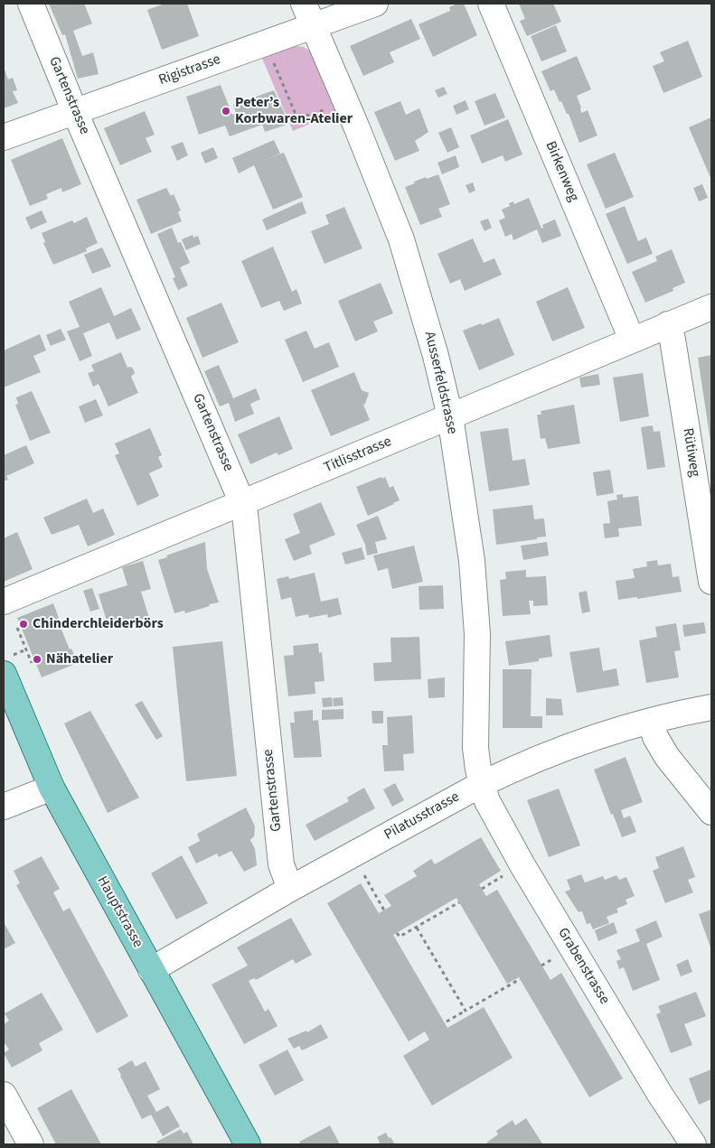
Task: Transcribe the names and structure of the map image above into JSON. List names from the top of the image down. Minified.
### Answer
{"streets":{"main road":["Hauptstrasse"],"street":["Rigistrasse","Gartenstrasse","Birkenweg","Ausserfeldstrasse","Rütiweg","Titlisstrasse","Pilatusstrasse","Grabenstrasse"]},"crossings":[["Rigistrasse","Gartenstrasse"],["Rigistrasse","Ausserfeldstrasse"],["Gartenstrasse","Titlisstrasse"],["Gartenstrasse","Pilatusstrasse"],["Birkenweg","Titlisstrasse"],["Ausserfeldstrasse","Titlisstrasse"],["Ausserfeldstrasse","Pilatusstrasse"],["Ausserfeldstrasse","Grabenstrasse"],["Rütiweg","Titlisstrasse"],["Pilatusstrasse","Hauptstrasse"],["Pilatusstrasse","Grabenstrasse"]],"places":["Peter’s Korbwaren-Atelier","Chinderchleiderbörs","Nähatelier"]}
